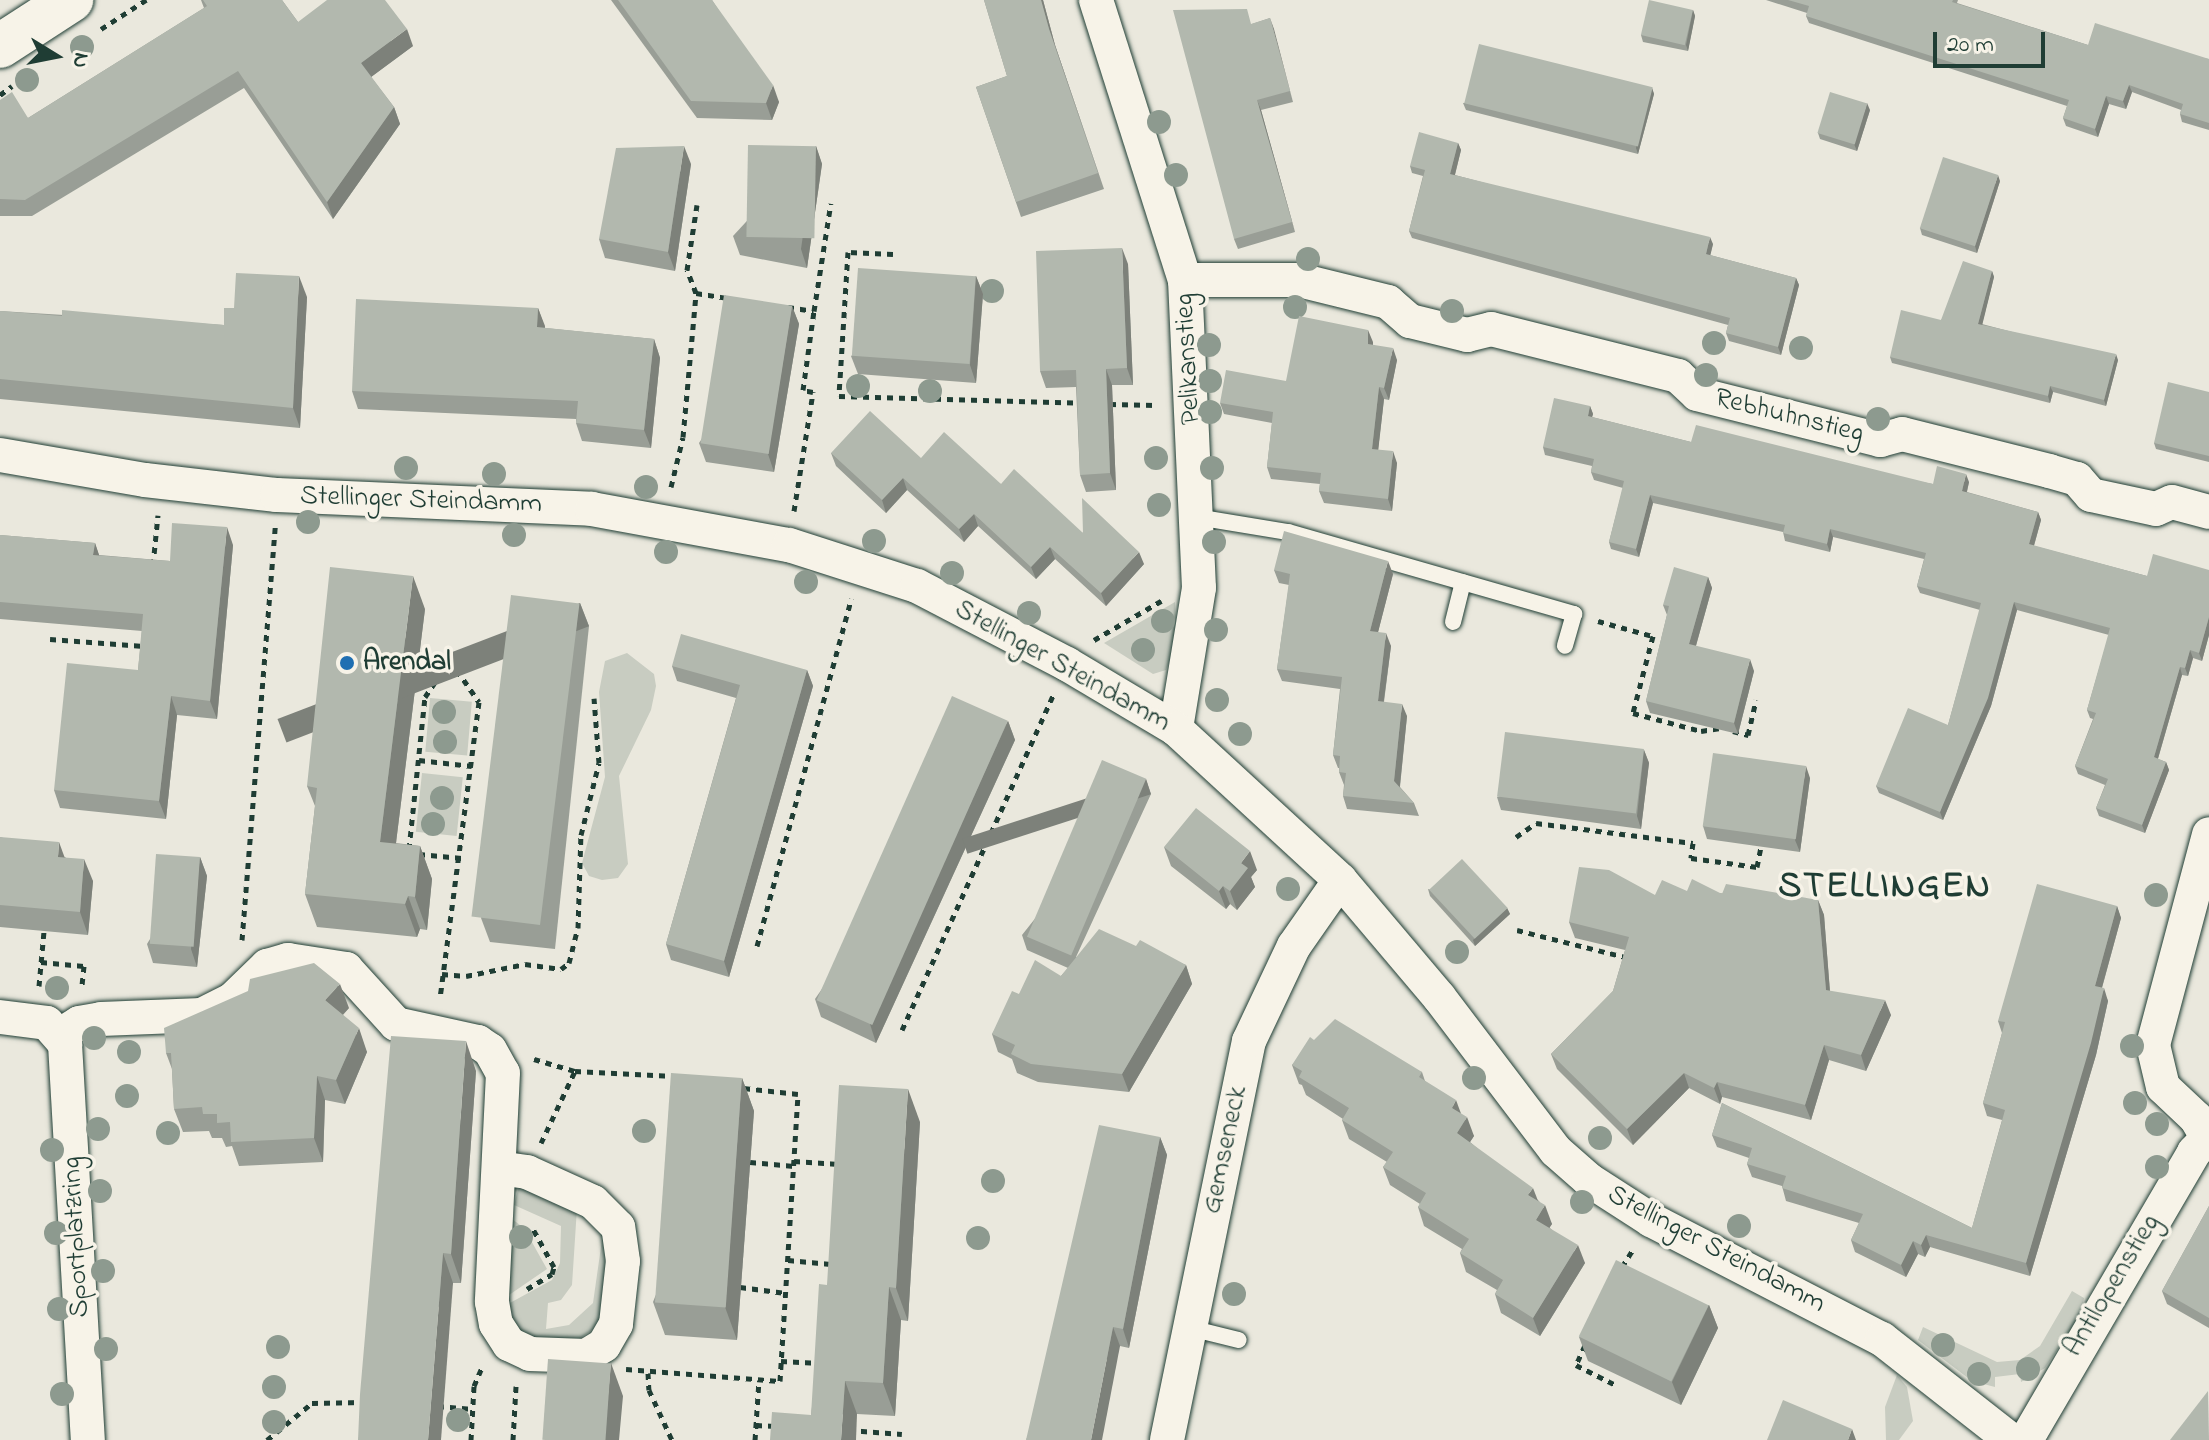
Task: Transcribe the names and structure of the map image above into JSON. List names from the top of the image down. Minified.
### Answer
{"streets":{"street":["Pelikanstieg","Rebhuhnstieg","Stellinger Steindamm","Gemseneck","Sportplatzring","Antilopenstieg"]},"crossings":[["Pelikanstieg","Rebhuhnstieg"],["Pelikanstieg","Stellinger Steindamm"],["Stellinger Steindamm","Gemseneck"]],"districts":["STELLINGEN"],"places":["Arendal"],"scale_bar":"20 m","north":"right"}
